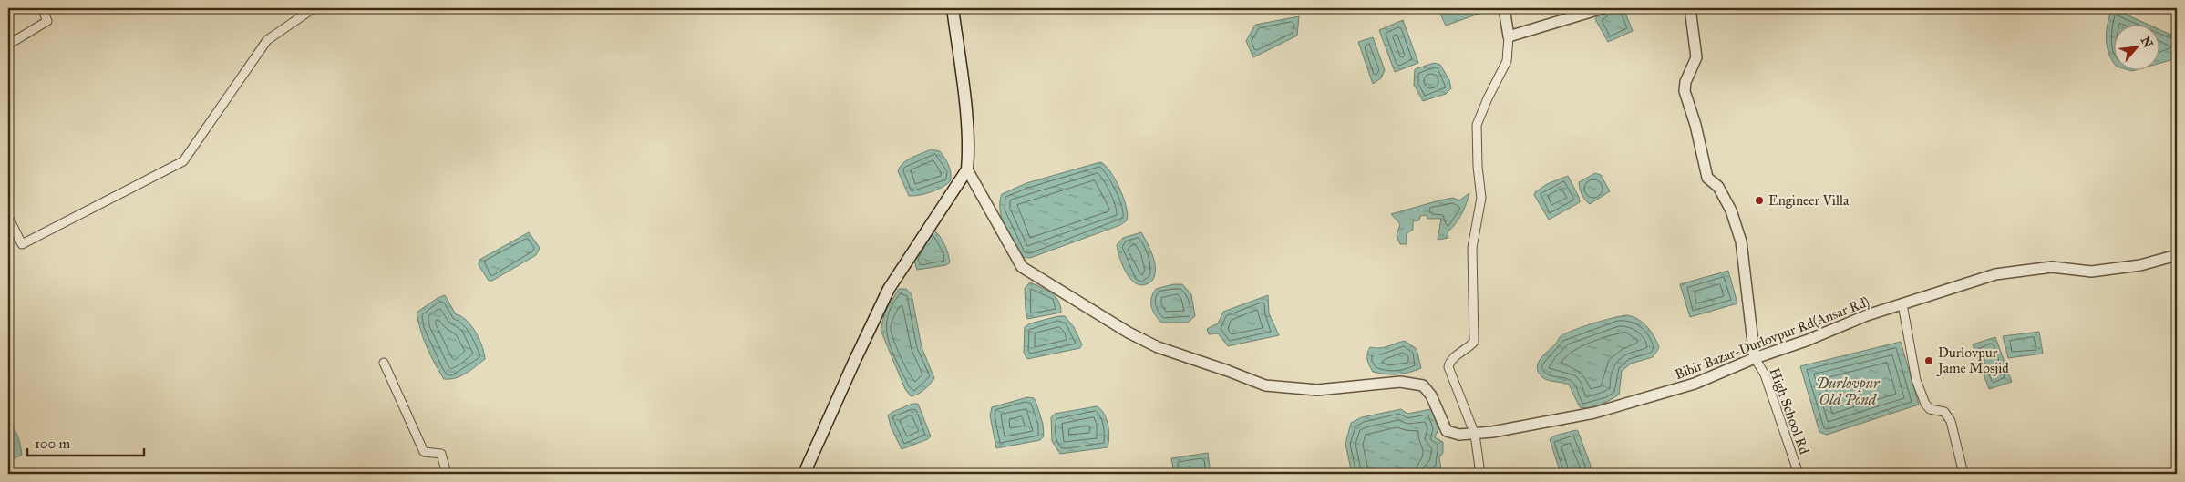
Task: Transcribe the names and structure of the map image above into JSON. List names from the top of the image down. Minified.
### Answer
{"streets":{"street":["Bibir Bazar-Durlovpur Rd(Ansar Rd)","High School Rd"]},"crossings":[["Bibir Bazar-Durlovpur Rd(Ansar Rd)","High School Rd"]],"water":["Durlovpur Old Pond"],"places":["Engineer Villa","Durlovpur Jame Mosjid"],"scale_bar":"100 m","north":"top right"}
